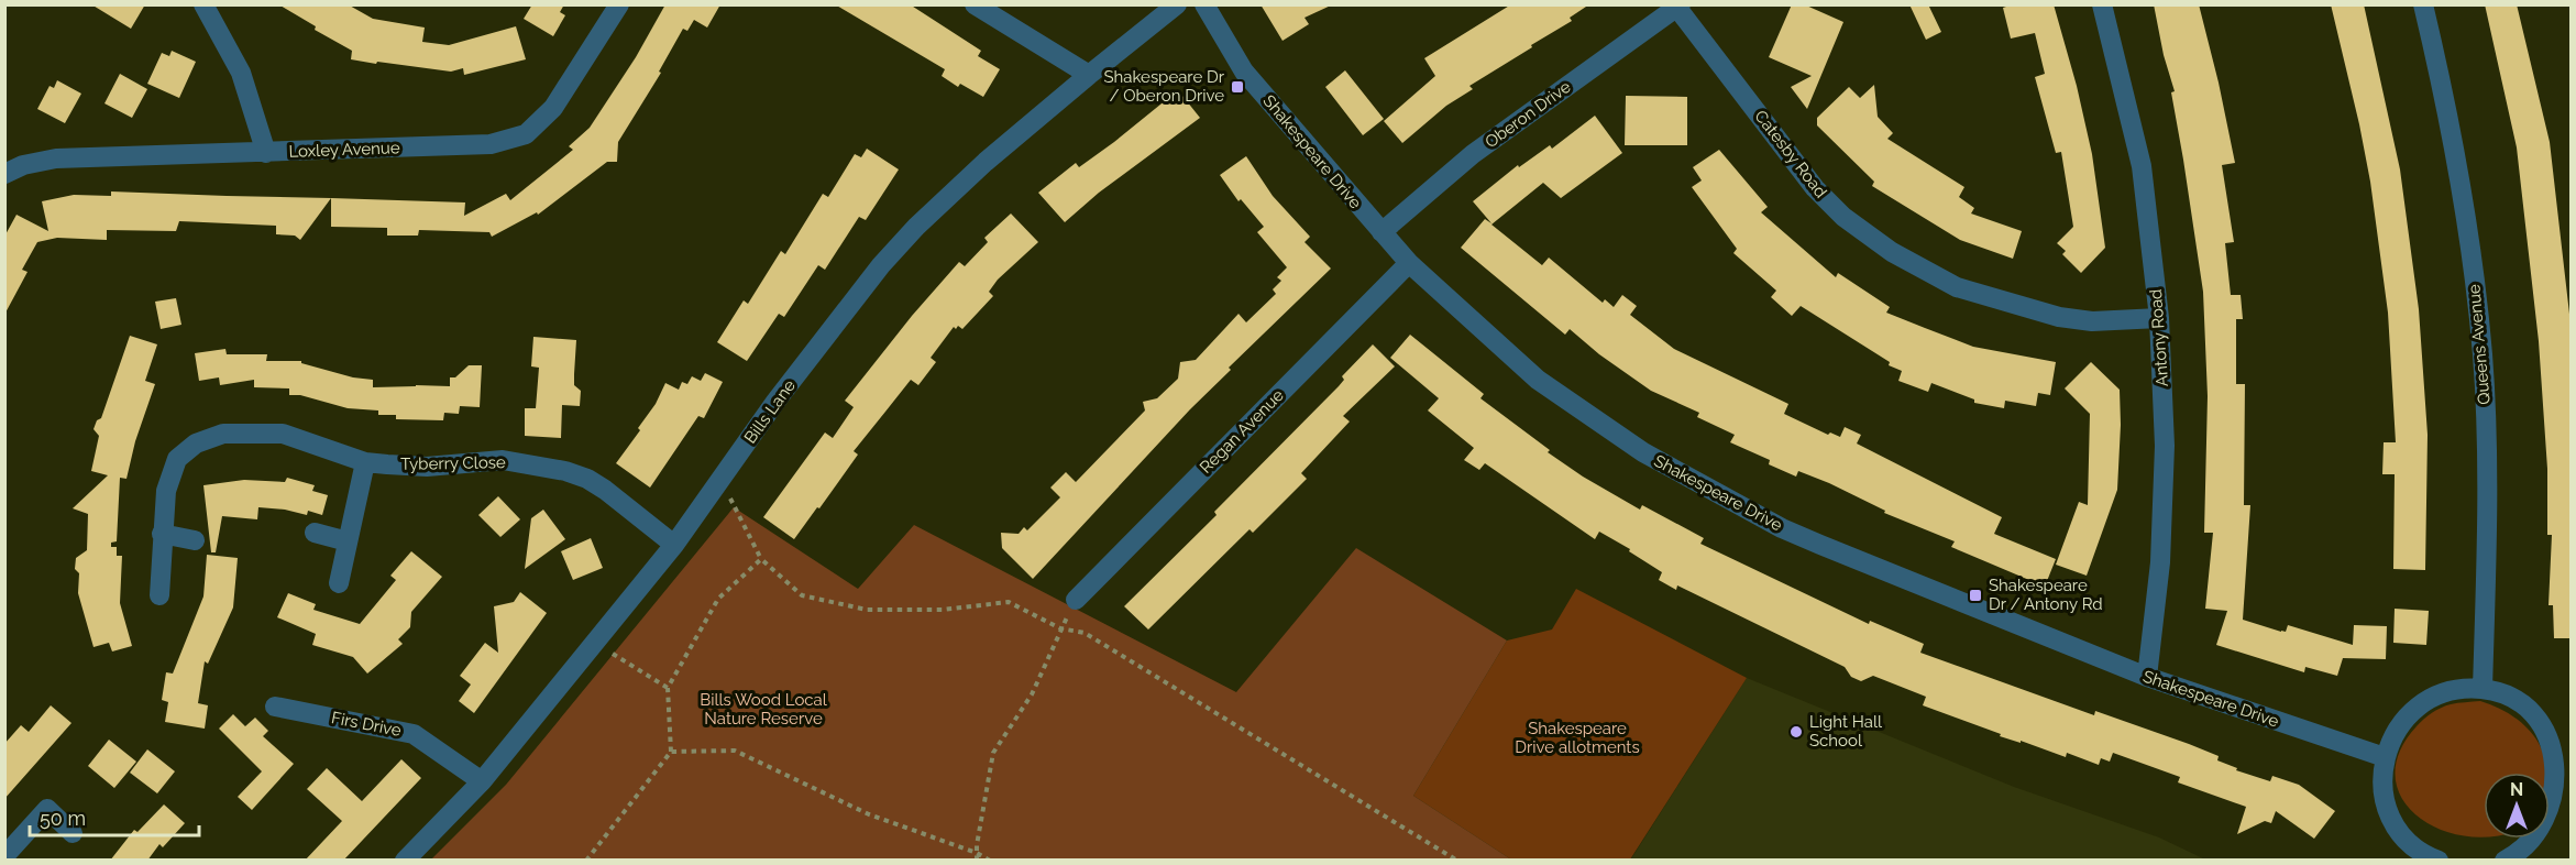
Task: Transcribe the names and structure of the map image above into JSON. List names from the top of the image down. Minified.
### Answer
{"streets":{"street":["Oberon Drive","Loxley Avenue","Shakespeare Drive","Catesby Road","Antony Road","Queens Avenue","Bills Lane","Regan Avenue","Tyberry Close","Firs Drive"]},"crossings":[["Oberon Drive","Shakespeare Drive"],["Oberon Drive","Catesby Road"],["Shakespeare Drive","Antony Road"],["Shakespeare Drive","Regan Avenue"],["Catesby Road","Antony Road"],["Bills Lane","Tyberry Close"],["Bills Lane","Firs Drive"]],"parks":["Bills Wood Local Nature Reserve","Shakespeare Drive allotments"],"places":{"transit":["Shakespeare Dr / Oberon Drive","Shakespeare Dr / Antony Rd"],"other":["Light Hall School"]},"scale_bar":"50 m","north":"top"}
